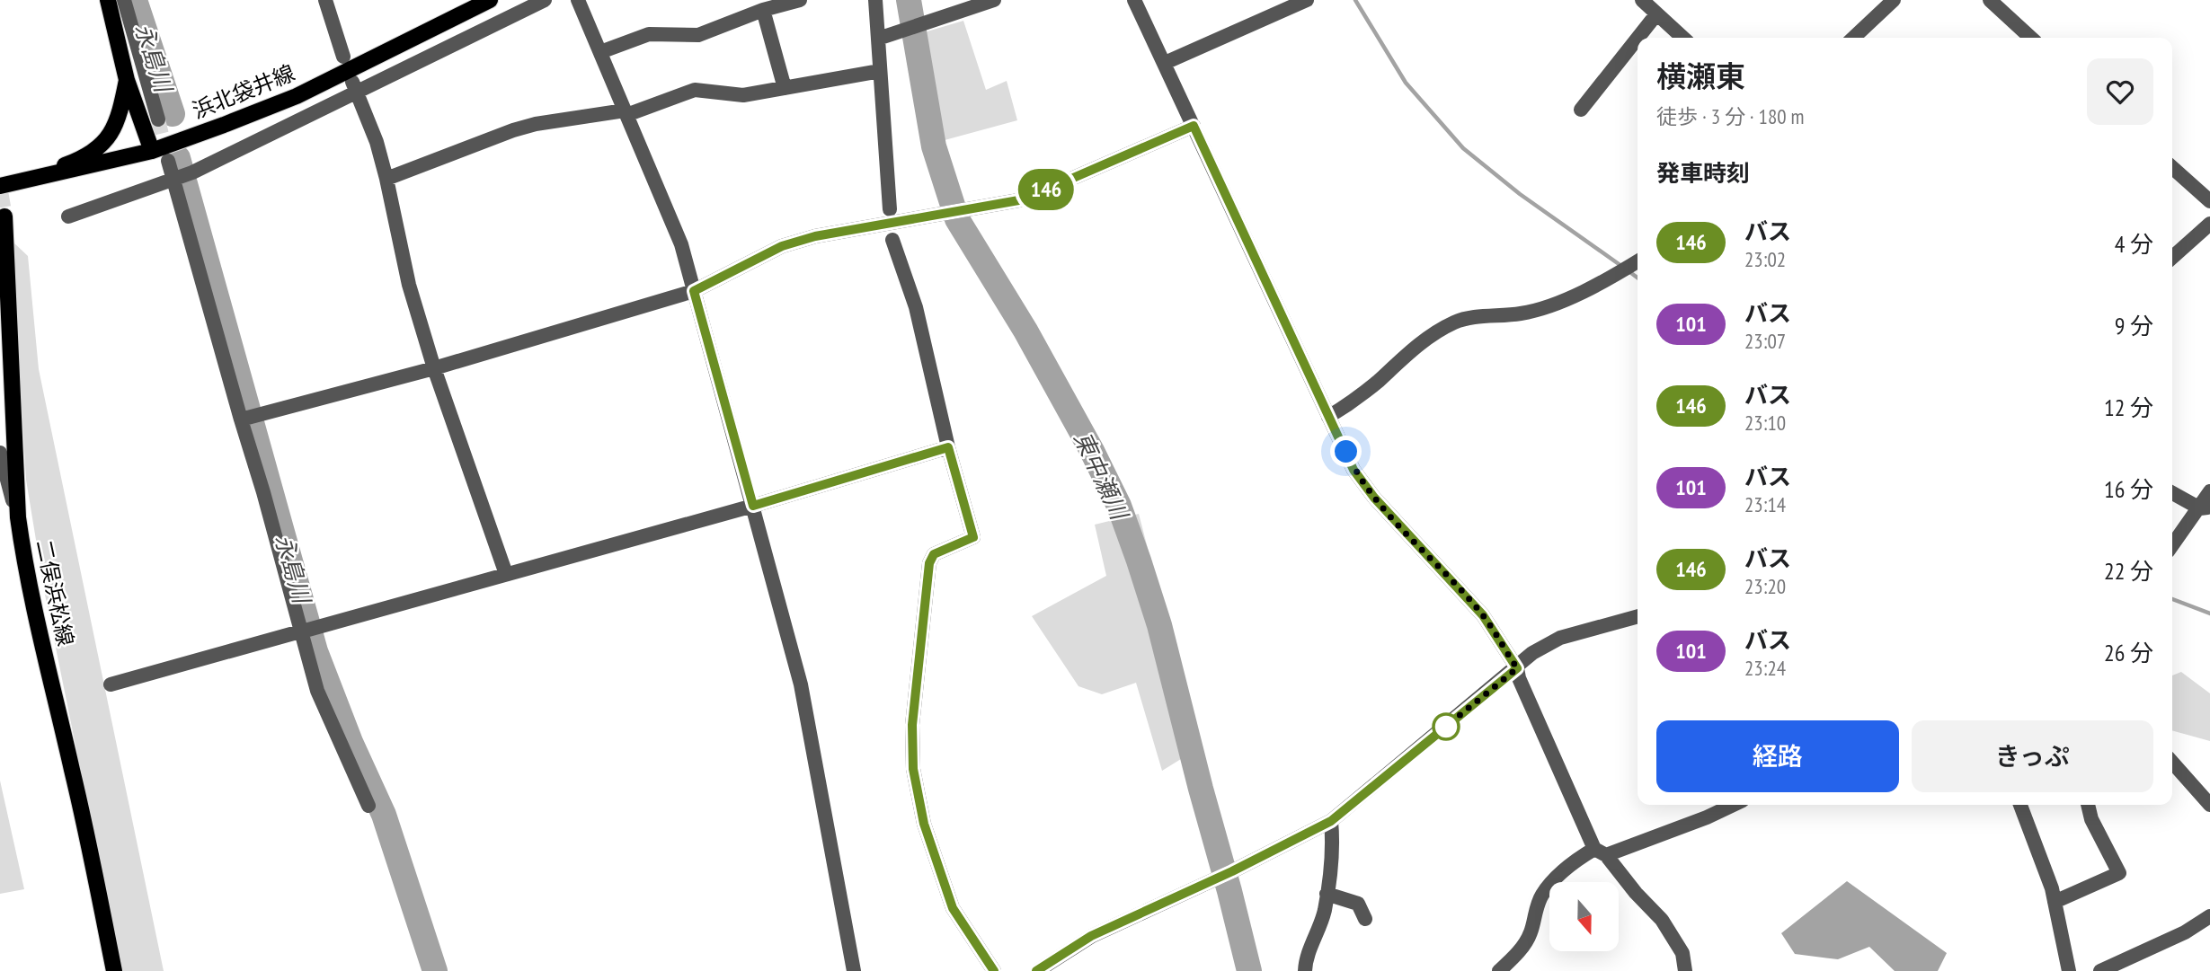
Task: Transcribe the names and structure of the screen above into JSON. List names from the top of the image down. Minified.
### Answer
{"streets":{"main road":["浜北袋井線","二俣浜松線"]},"water":["永島川","東中瀬川"],"lines":["bus line 146"],"north":"bottom","page":{"on_map":"146","heading":[["横瀬東","徒歩 · 3 分 · 180 m"],"発車時刻"],"list":[{"mark":"146","name":"バス","note":"23:02","value":"4 分"},{"mark":"101","name":"バス","note":"23:07","value":"9 分"},{"mark":"146","name":"バス","note":"23:10","value":"12 分"},{"mark":"101","name":"バス","note":"23:14","value":"16 分"},{"mark":"146","name":"バス","note":"23:20","value":"22 分"},{"mark":"101","name":"バス","note":"23:24","value":"26 分"}],"buttons":["経路","きっぷ"]}}
